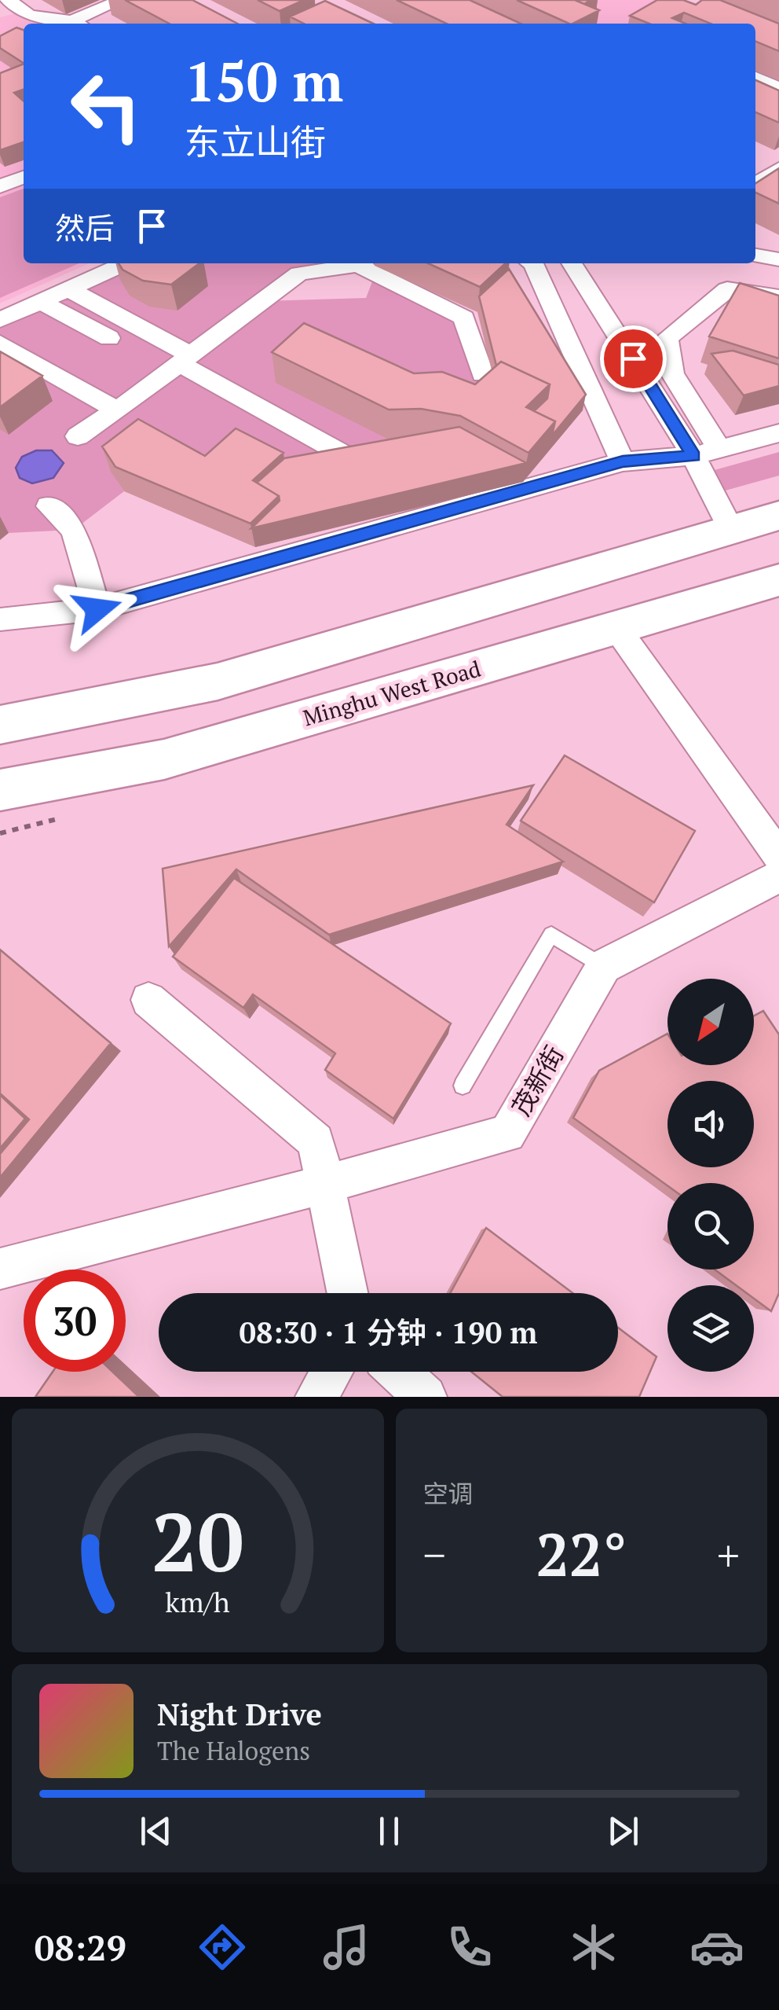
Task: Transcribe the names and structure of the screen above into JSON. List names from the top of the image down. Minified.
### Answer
{"streets":{"main road":["Minghu West Road"],"street":["茂新街"]},"north":"bottom left","page":{"turn":["150 m","东立山街"],"then":"然后","limit":"30","trip":"08:30 · 1 分钟 · 190 m","tile":"空调","heat":["−","22°","+"],"song":["Night Drive","The Halogens"],"tabs":"08:29","gauge":["20","km/h"]}}
